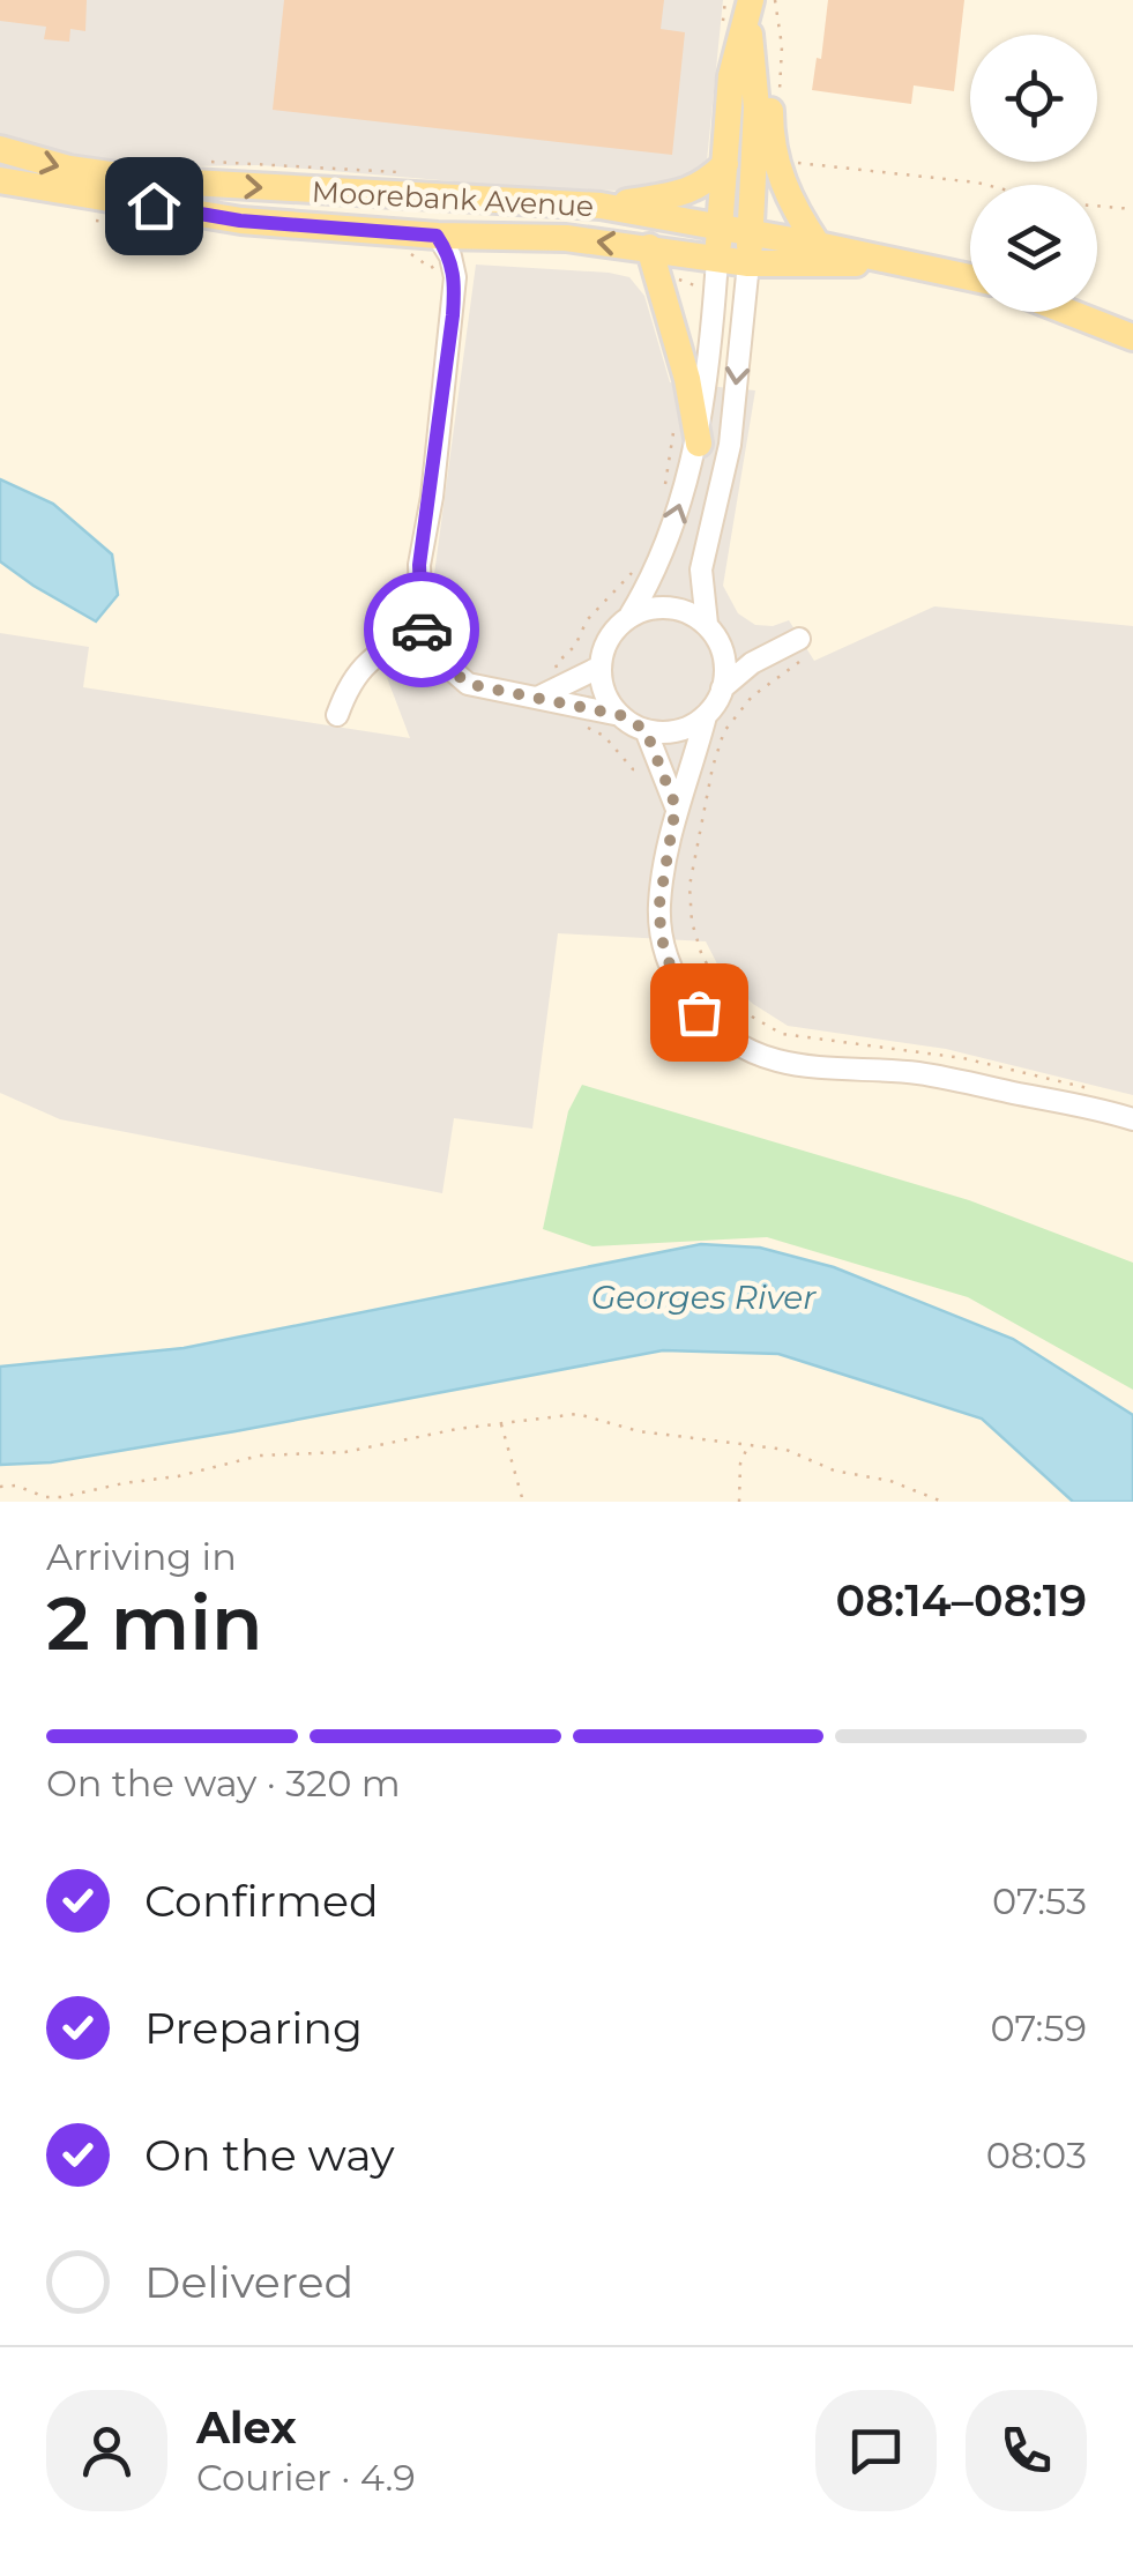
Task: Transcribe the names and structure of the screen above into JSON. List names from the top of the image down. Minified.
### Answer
{"streets":{"main road":["Moorebank Avenue"]},"water":["Georges River"],"page":{"heading":["2 min","Arriving in","08:14–08:19"],"panel":["Alex","Courier · 4.9"],"bar":"On the way · 320 m","list":[["Confirmed","07:53"],["Preparing","07:59"],["On the way","08:03"],"Delivered"]}}
